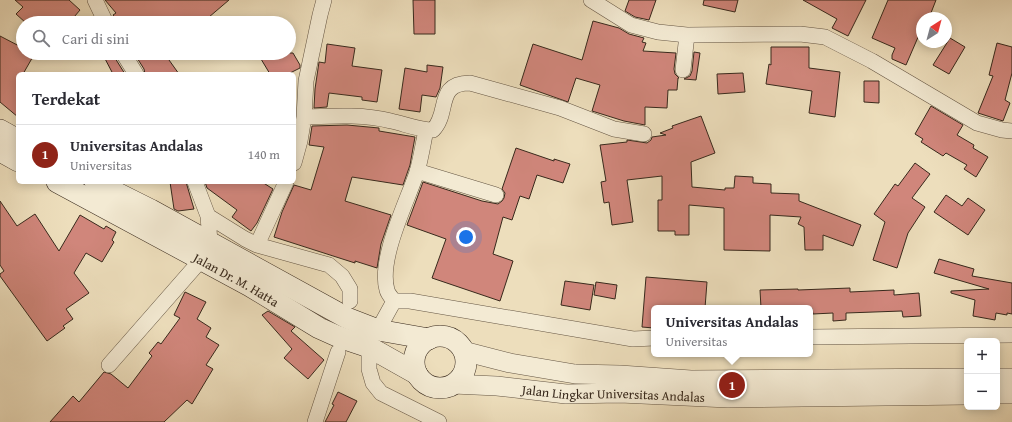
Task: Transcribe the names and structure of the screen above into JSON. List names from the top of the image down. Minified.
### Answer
{"streets":{"main road":["Jalan Dr. M. Hatta"],"street":["Jalan Lingkar Universitas Andalas"]},"crossings":[["Jalan Dr. M. Hatta","Jalan Lingkar Universitas Andalas"]],"north":"top right","page":{"search":"Cari di sini","heading":"Terdekat","list":[{"mark":"1","name":"Universitas Andalas","note":"Universitas","value":"140 m"}],"popup":["Universitas Andalas","Universitas"],"map_buttons":["+","−"],"pins":"1"}}
